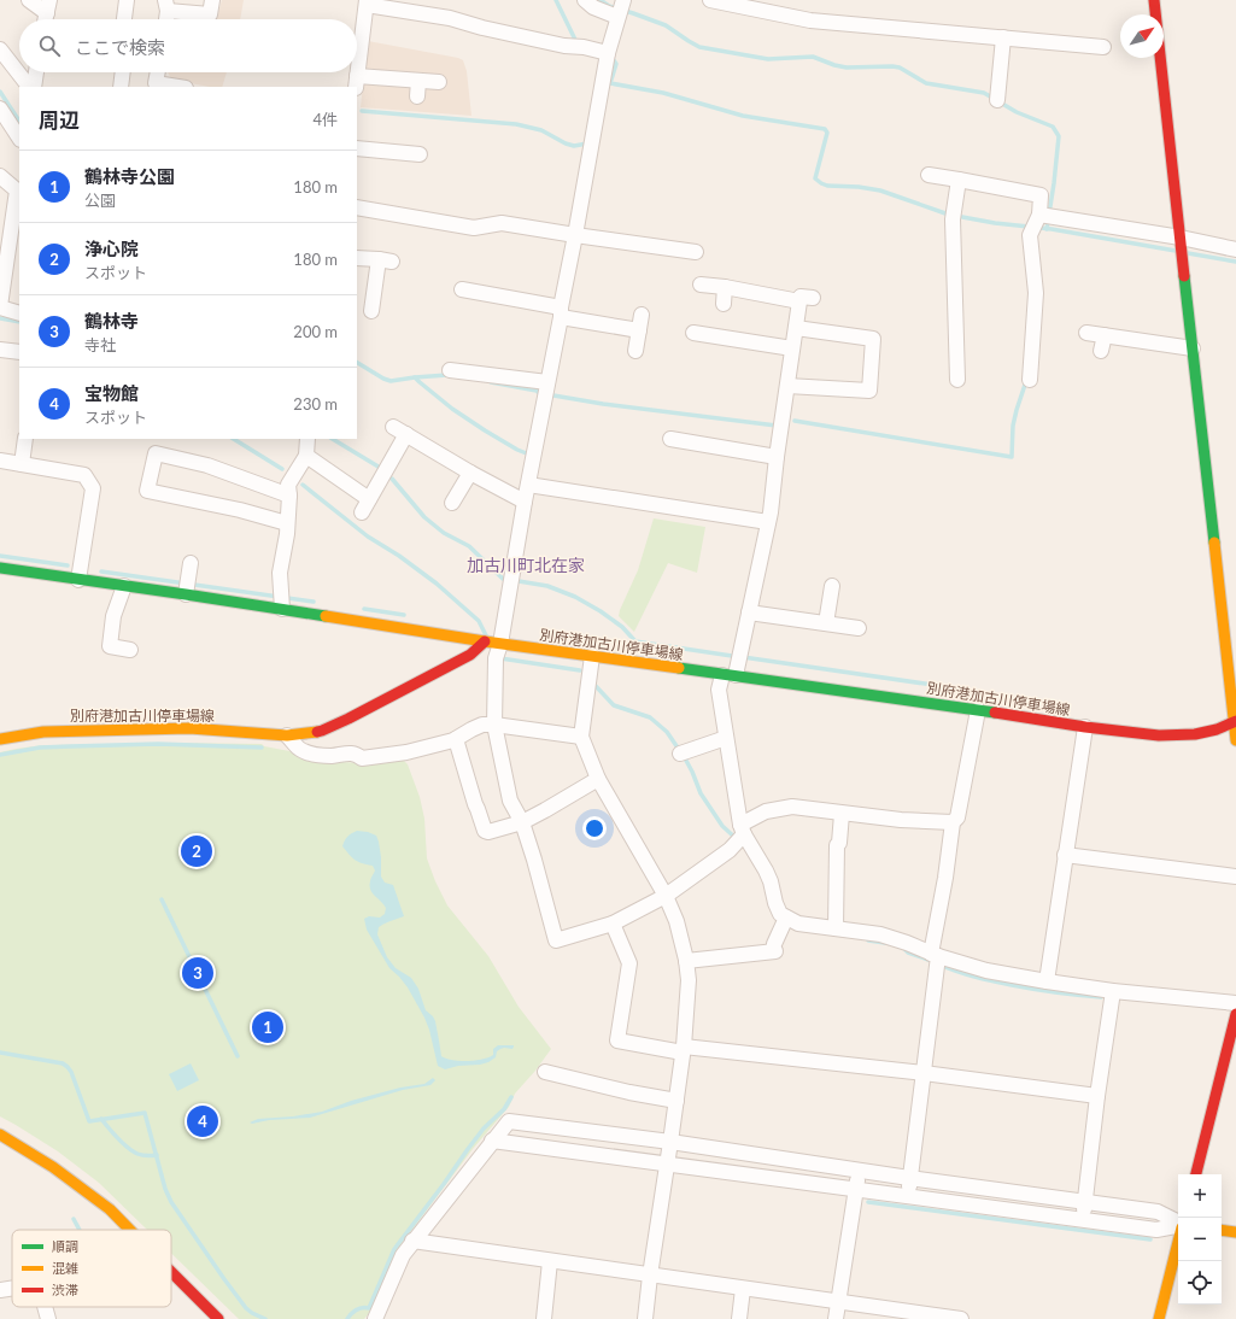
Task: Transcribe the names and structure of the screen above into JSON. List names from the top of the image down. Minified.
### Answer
{"streets":{"street":["別府港加古川停車場線"]},"districts":["加古川町北在家"],"legend":["順調","混雑","渋滞"],"north":"top right","page":{"search":"ここで検索","heading":["周辺","4件"],"list":[{"mark":"1","name":"鶴林寺公園","note":"公園","value":"180 m"},{"mark":"2","name":"浄心院","note":"スポット","value":"180 m"},{"mark":"3","name":"鶴林寺","note":"寺社","value":"200 m"},{"mark":"4","name":"宝物館","note":"スポット","value":"230 m"}],"pins":["2","3","1","4"],"map_buttons":["+","−"]}}
